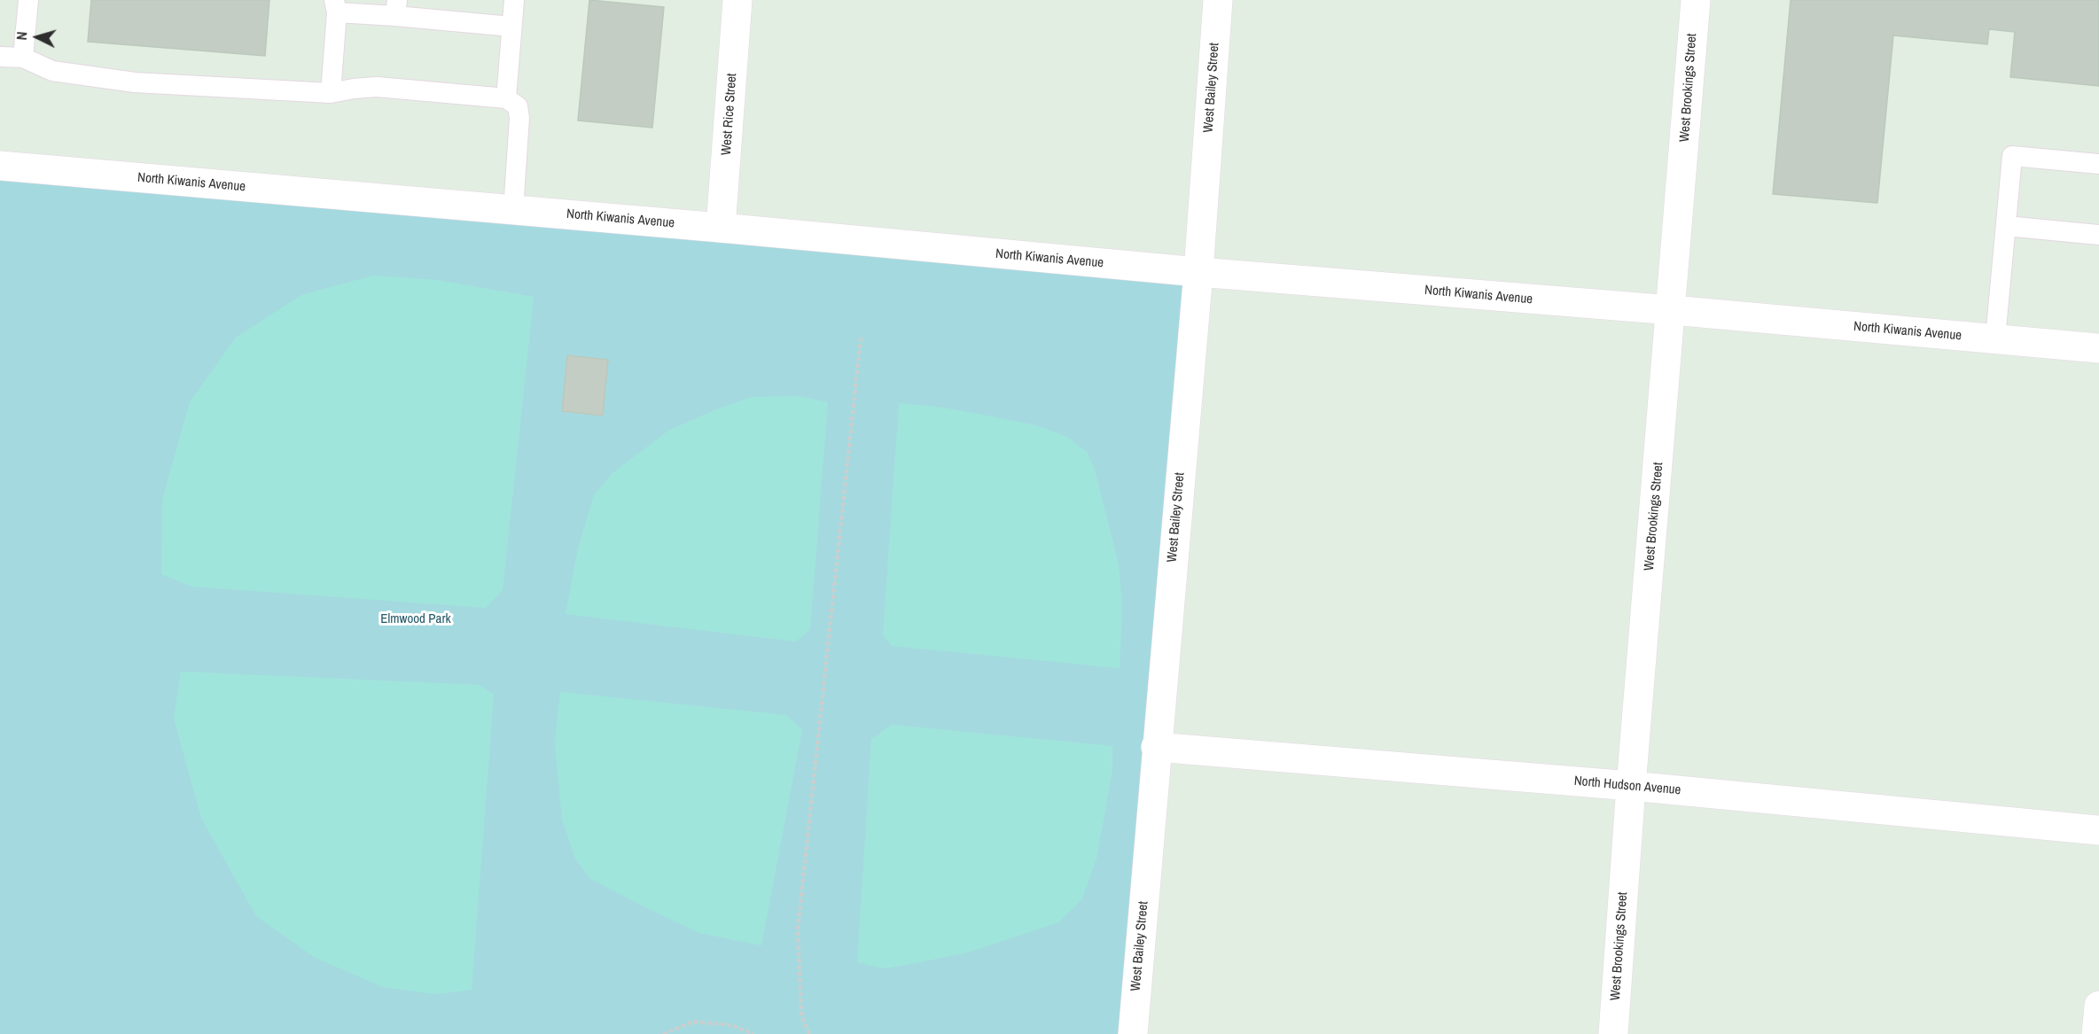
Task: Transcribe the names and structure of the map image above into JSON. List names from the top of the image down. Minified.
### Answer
{"streets":{"street":["West Bailey Street","West Brookings Street","West Rice Street","North Kiwanis Avenue","North Hudson Avenue"]},"crossings":[["West Bailey Street","North Kiwanis Avenue"],["West Bailey Street","North Hudson Avenue"],["West Brookings Street","North Kiwanis Avenue"],["West Brookings Street","North Hudson Avenue"],["West Rice Street","North Kiwanis Avenue"]],"parks":["Elmwood Park"],"north":"left"}
